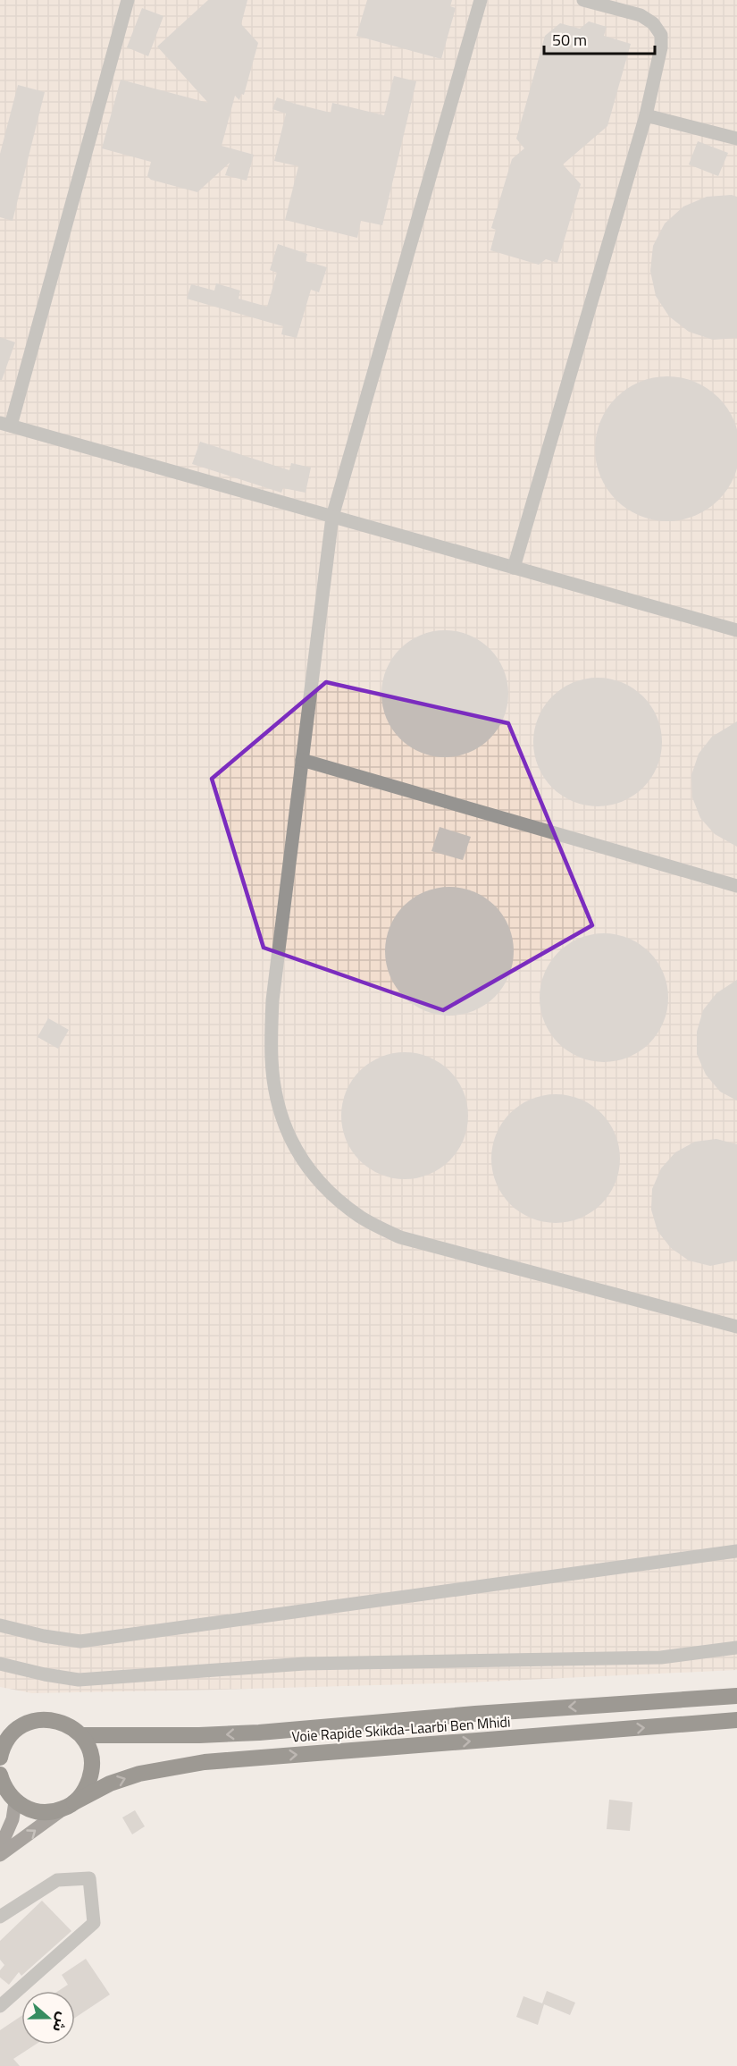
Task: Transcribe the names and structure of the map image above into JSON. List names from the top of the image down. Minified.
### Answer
{"streets":{"highway":["Voie Rapide Skikda-Laarbi Ben Mhidi"]},"scale_bar":"50 m","north":"right"}
